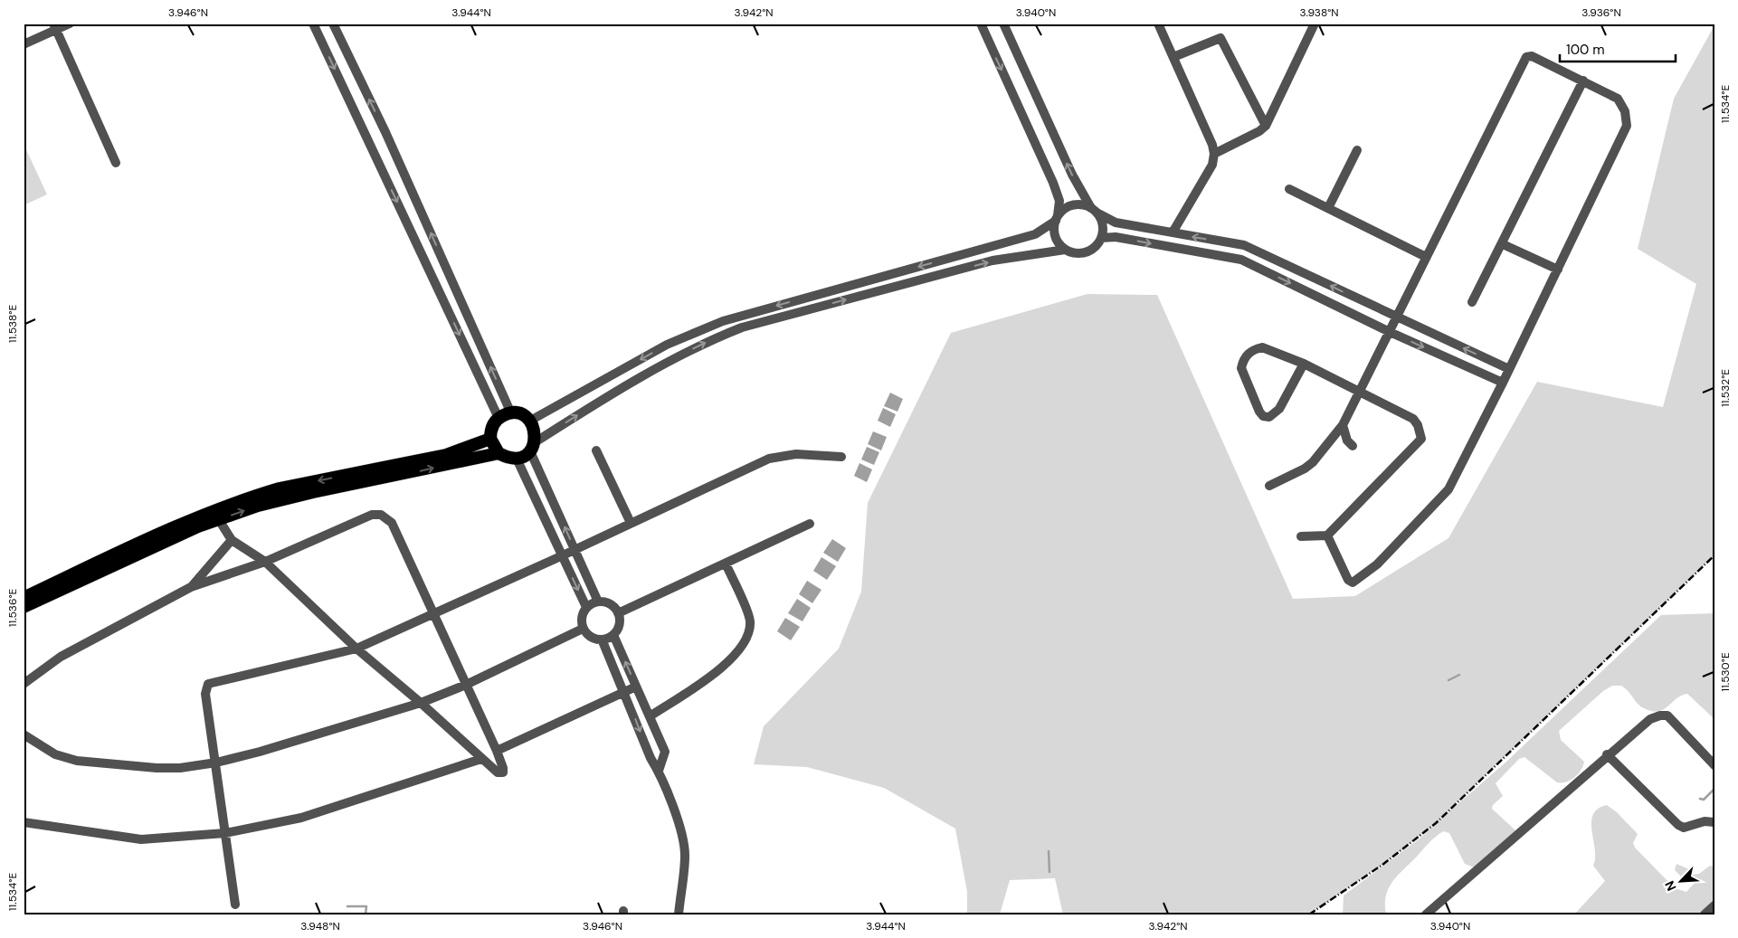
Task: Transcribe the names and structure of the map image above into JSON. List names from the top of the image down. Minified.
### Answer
{"scale_bar":"100 m","north":"bottom left","coordinates":["3.946°N","3.944°N","3.942°N","3.940°N","3.938°N","3.936°N","11.534°E","11.538°E","11.532°E","11.536°E","11.530°E","3.948°N"]}
